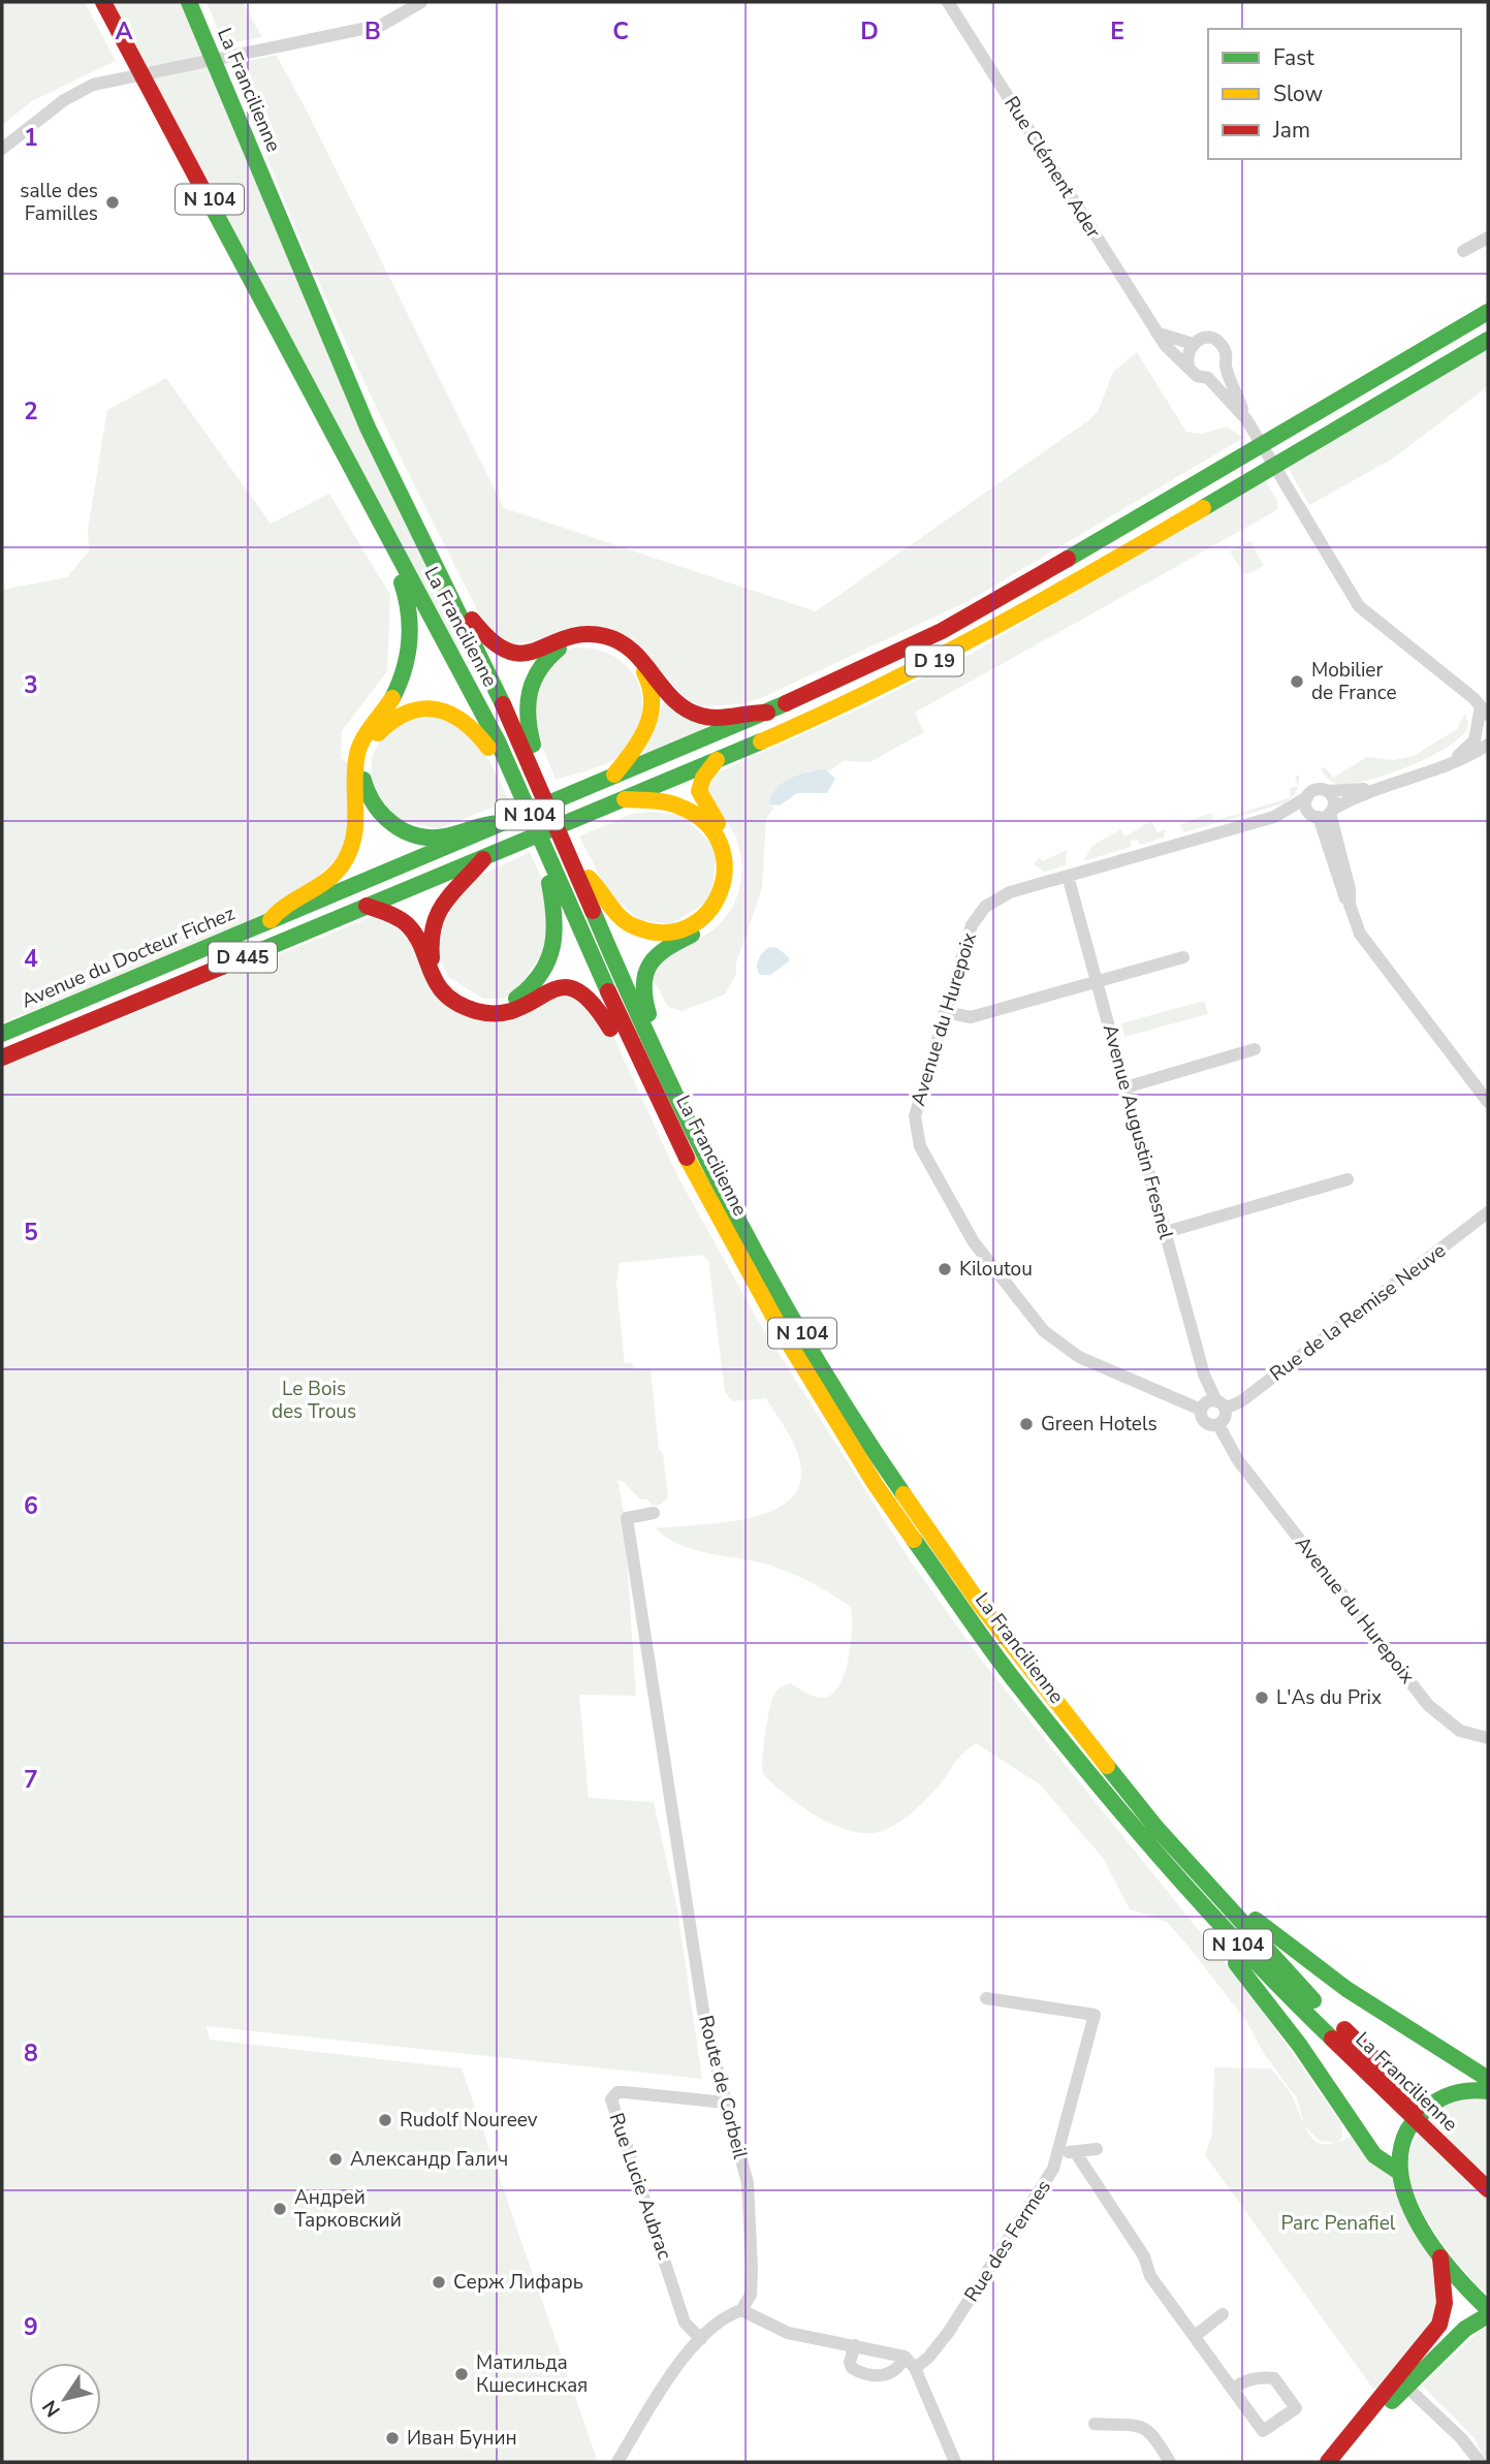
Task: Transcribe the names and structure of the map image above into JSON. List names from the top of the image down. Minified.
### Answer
{"streets":{"main road":["La Francilienne","N 104","D 19","Avenue du Docteur Fichez","D 445"],"street":["Rue Clément Ader","Avenue du Hurepoix","Avenue Augustin Fresnel","Rue de la Remise Neuve","Route de Corbeil","Rue Lucie Aubrac","Rue des Fermes"]},"crossings":[["D 19","D 445"],["Avenue du Docteur Fichez","D 445"],["Avenue du Hurepoix","Avenue Augustin Fresnel"],["Avenue du Hurepoix","Rue de la Remise Neuve"],["Avenue Augustin Fresnel","Rue de la Remise Neuve"],["Route de Corbeil","Rue Lucie Aubrac"]],"parks":["Le Bois des Trous","Parc Penafiel"],"places":["salle des Familles","Mobilier de France","Kiloutou","Green Hotels","L'As du Prix","Rudolf Noureev","Александр Галич","Андрей Тарковский","Серж Лифарь","Матильда Кшесинская","Иван Бунин"],"legend":["Fast","Slow","Jam"],"north":"bottom left","grid":{"columns":["A","B","C","D","E"],"rows":["1","2","3","4","5","6","7","8","9"]}}
